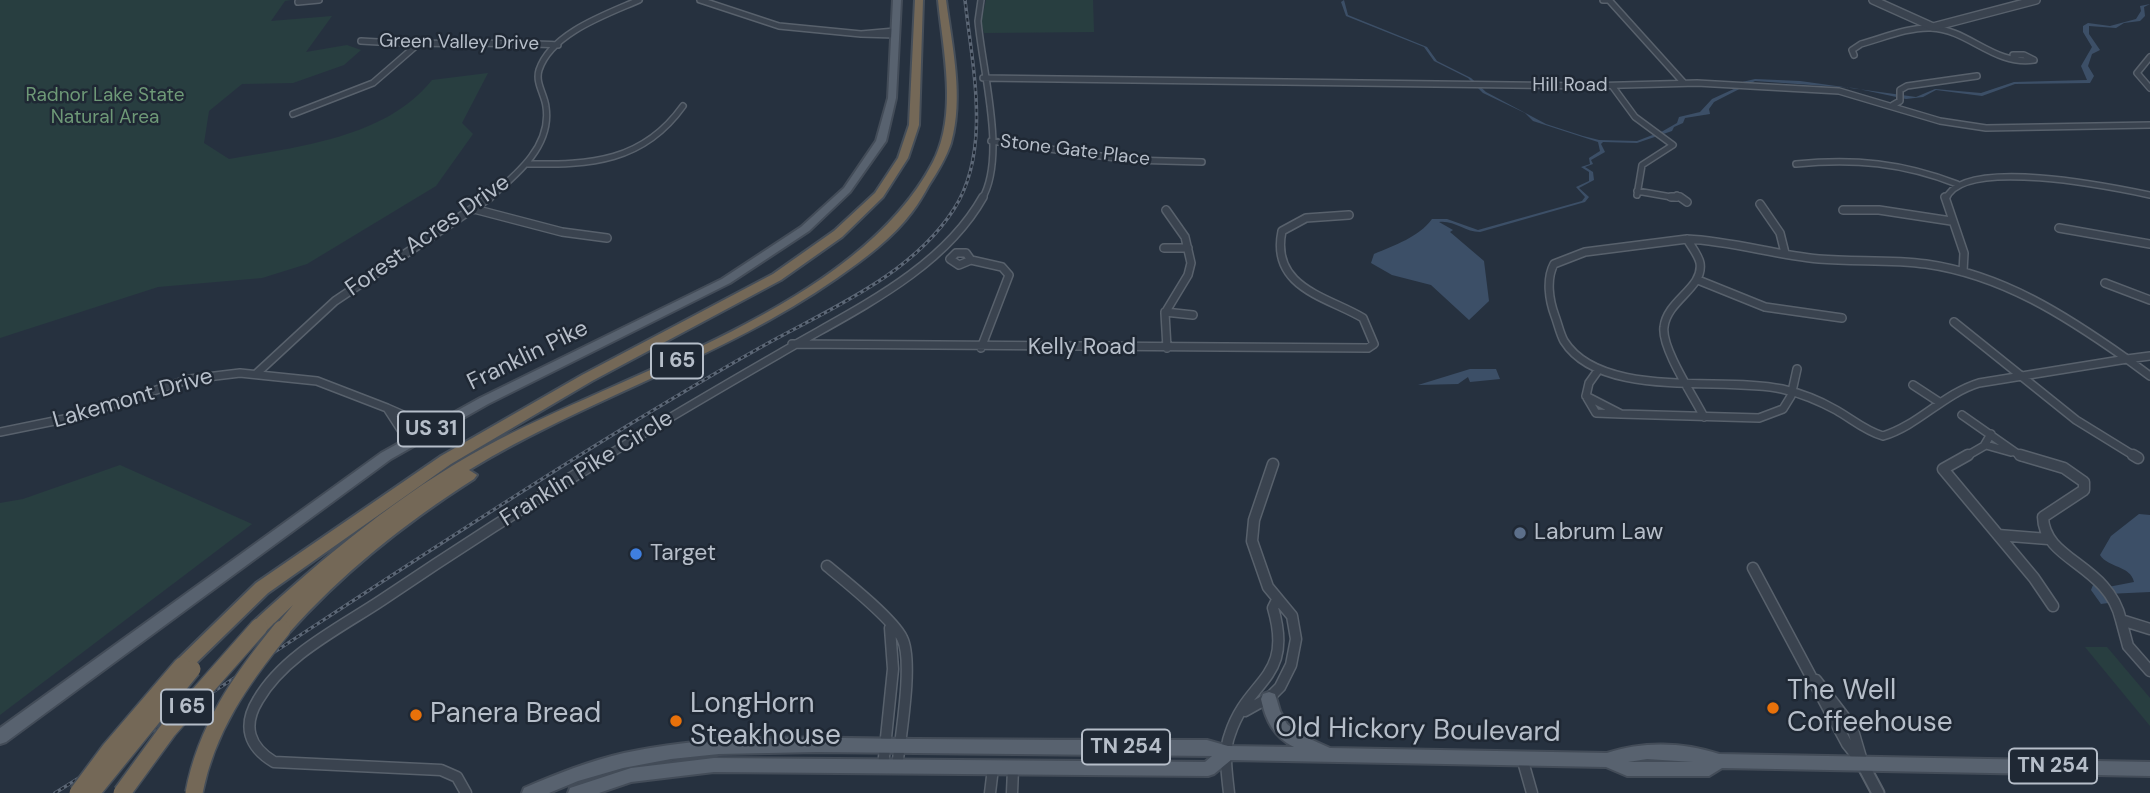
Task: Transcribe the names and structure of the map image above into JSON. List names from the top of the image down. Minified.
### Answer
{"streets":{"highway":["I 65"],"main road":["Franklin Pike","US 31","Old Hickory Boulevard","TN 254"],"street":["Green Valley Drive","Hill Road","Stone Gate Place","Forest Acres Drive","Kelly Road","Lakemont Drive","Franklin Pike Circle"]},"crossings":[["Green Valley Drive","Forest Acres Drive"],["Hill Road","Franklin Pike Circle"],["Stone Gate Place","Franklin Pike Circle"],["Forest Acres Drive","Lakemont Drive"],["Kelly Road","Franklin Pike Circle"],["Franklin Pike","Lakemont Drive"]],"parks":["Radnor Lake State Natural Area"],"places":["Labrum Law","Target","The Well Coffeehouse","Panera Bread","LongHorn Steakhouse"]}
